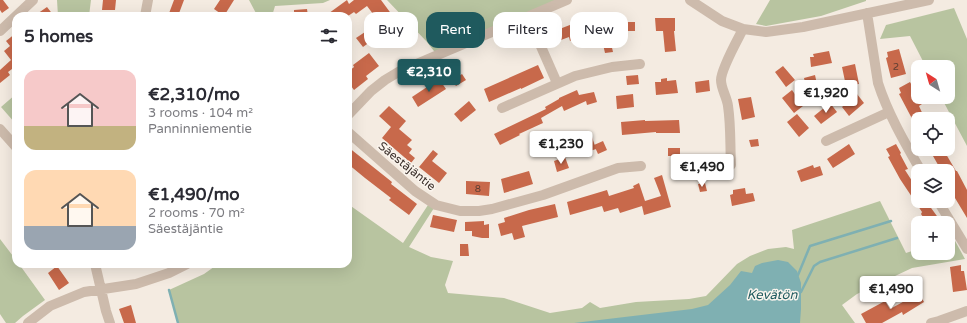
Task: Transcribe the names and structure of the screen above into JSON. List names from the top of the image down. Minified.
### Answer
{"streets":{"street":["Säestäjäntie"]},"water":["Kevätön"],"house_numbers":["2","8"],"north":"top left","page":{"chip":["Buy","Rent","Filters","New"],"heading":"5 homes","price":["€2,310","€1,920","€1,230","€1,490","€1,490"],"map_buttons":"+","list":[{"name":"€2,310/mo","note":"3 rooms · 104 m² · Panninniementie"},{"name":"€1,490/mo","note":"2 rooms · 70 m² · Säestäjäntie"}]}}
